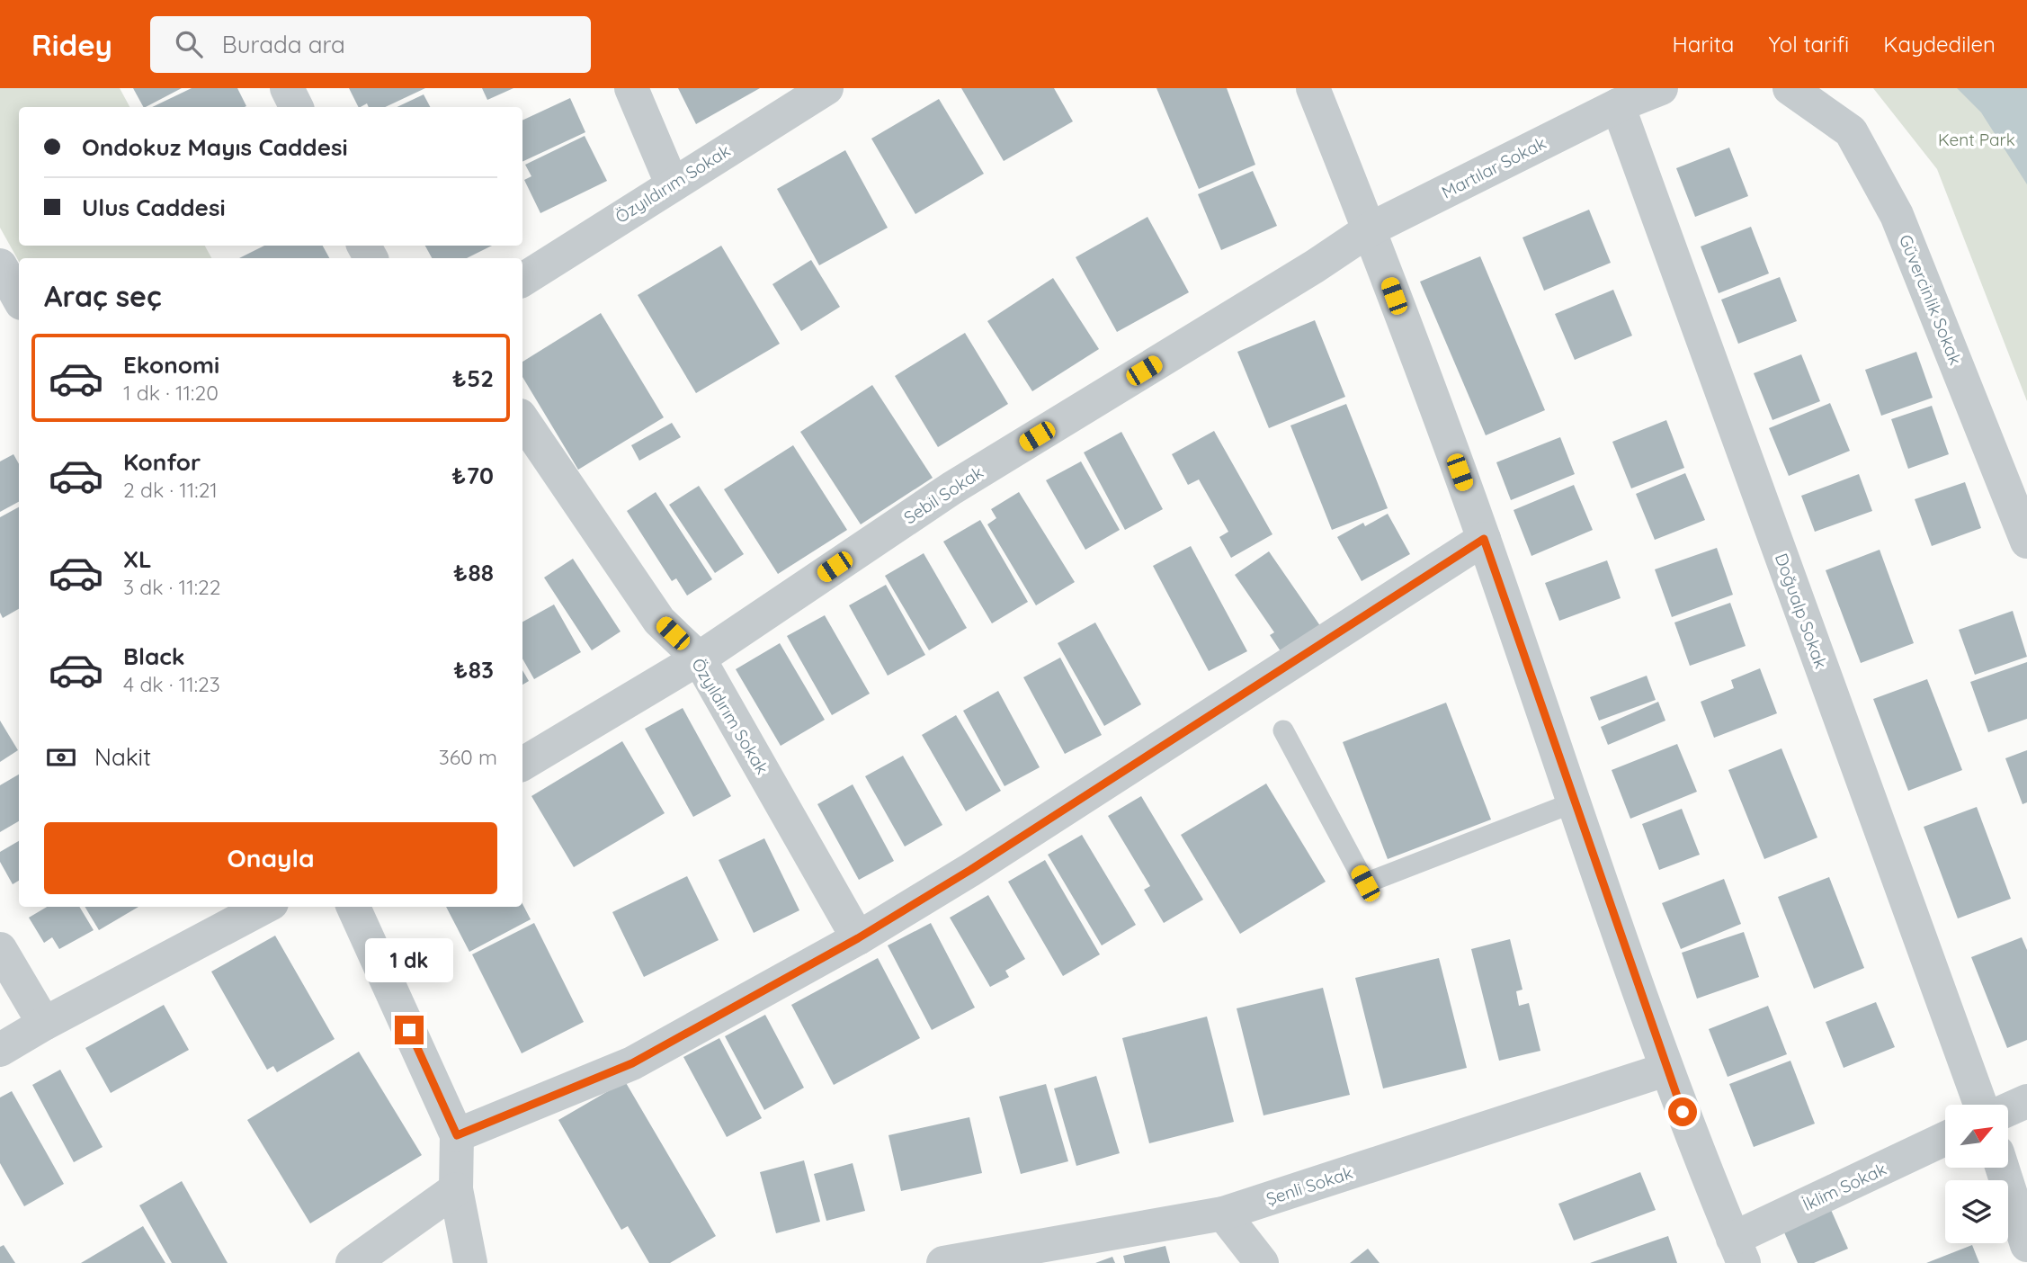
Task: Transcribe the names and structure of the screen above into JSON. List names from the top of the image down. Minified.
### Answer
{"streets":{"street":["Martılar Sokak","Özyıldırım Sokak","Güvercinlik Sokak","Sebil Sokak","Doğualp Sokak","Şenli Sokak","İklim Sokak"]},"crossings":[["Martılar Sokak","Sebil Sokak"],["Martılar Sokak","Doğualp Sokak"],["Özyıldırım Sokak","Sebil Sokak"]],"parks":["Kent Park"],"north":"top right","page":{"header":"Ridey","search":"Burada ara","nav":["Harita","Yol tarifi","Kaydedilen"],"banner":["Ondokuz Mayıs Caddesi","Ulus Caddesi"],"heading":"Araç seç","list":[{"name":"Ekonomi","note":"1 dk · 11:20","value":"₺52"},{"name":"Konfor","note":"2 dk · 11:21","value":"₺70"},{"name":"XL","note":"3 dk · 11:22","value":"₺88"},{"name":"Black","note":"4 dk · 11:23","value":"₺83"}],"pay":["Nakit","360 m"],"buttons":"Onayla","bubble":"1 dk"}}
